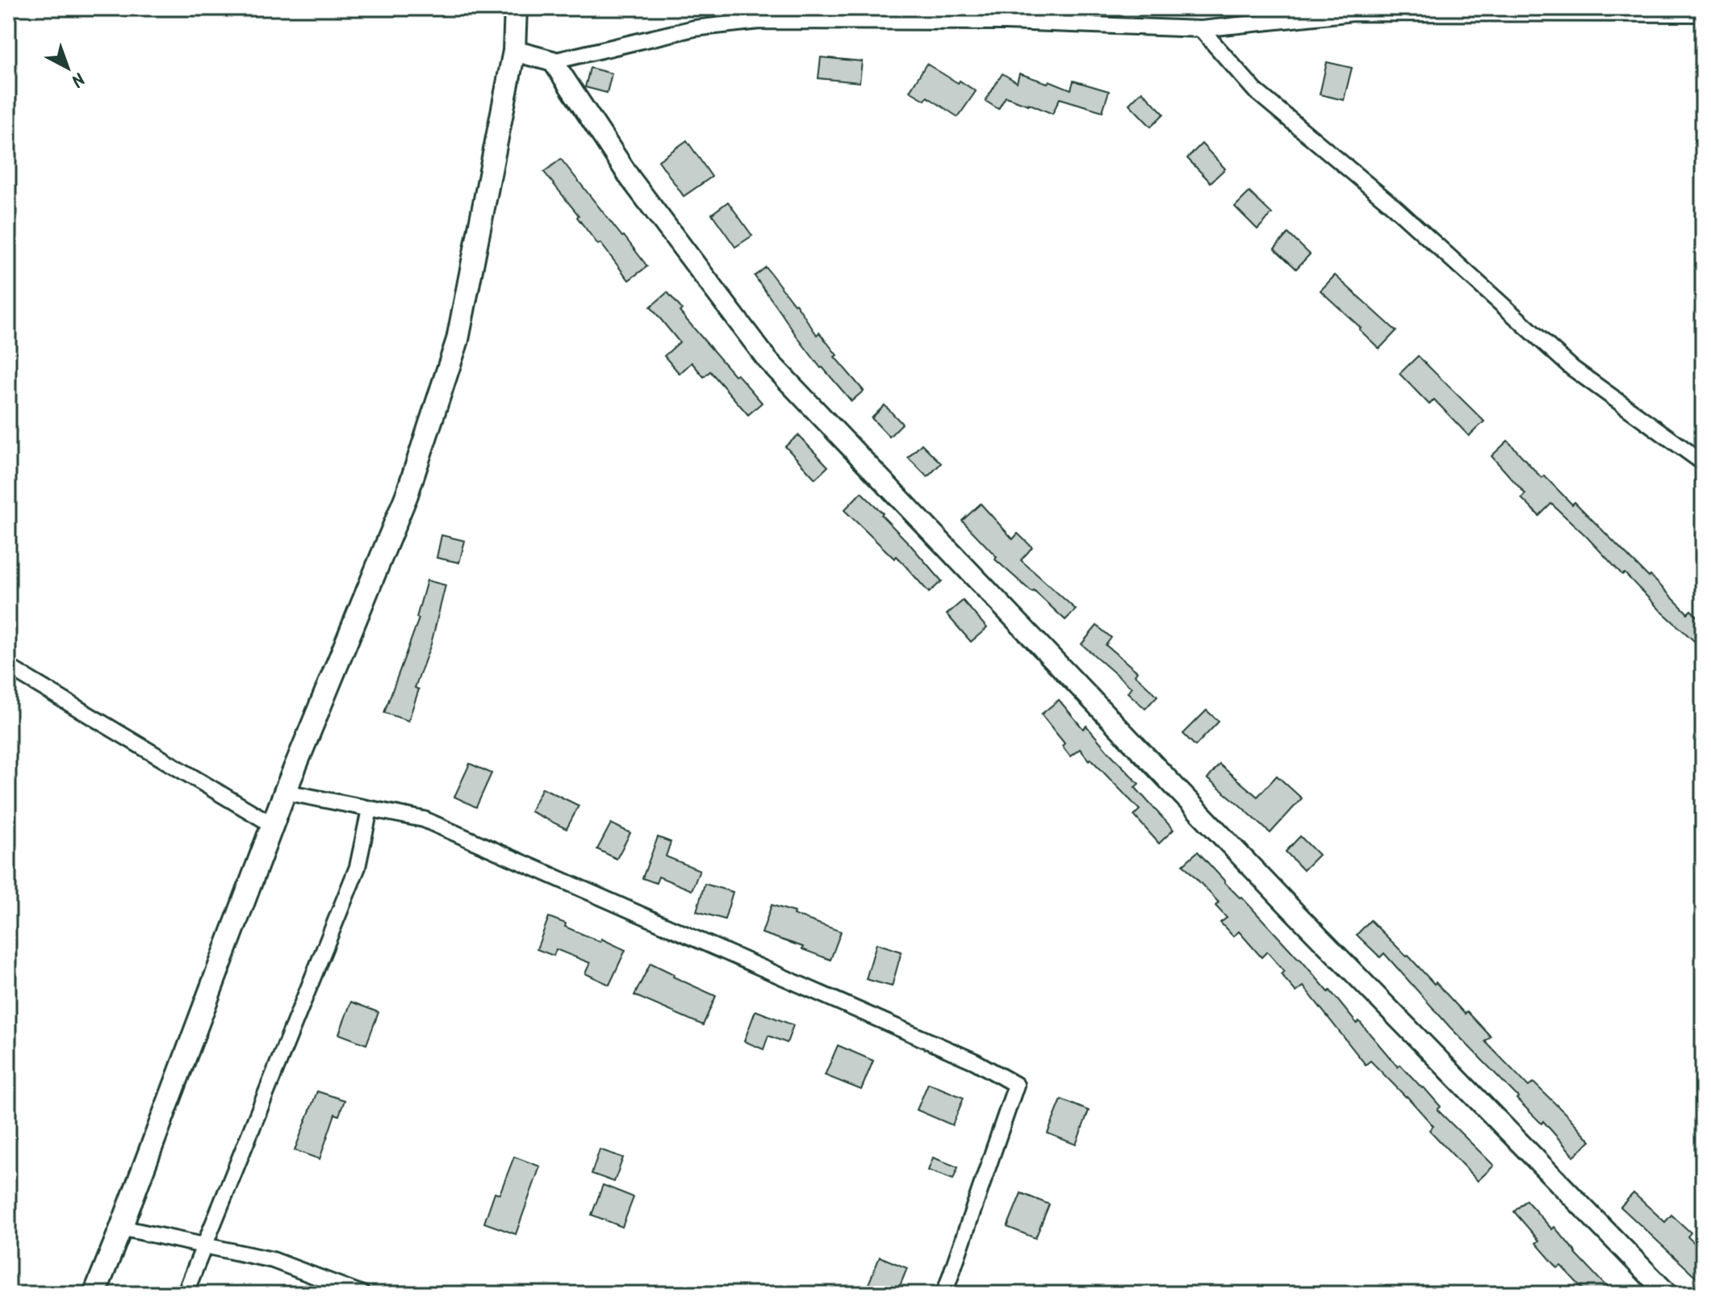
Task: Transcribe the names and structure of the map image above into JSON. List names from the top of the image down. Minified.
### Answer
{"north":"bottom right"}
